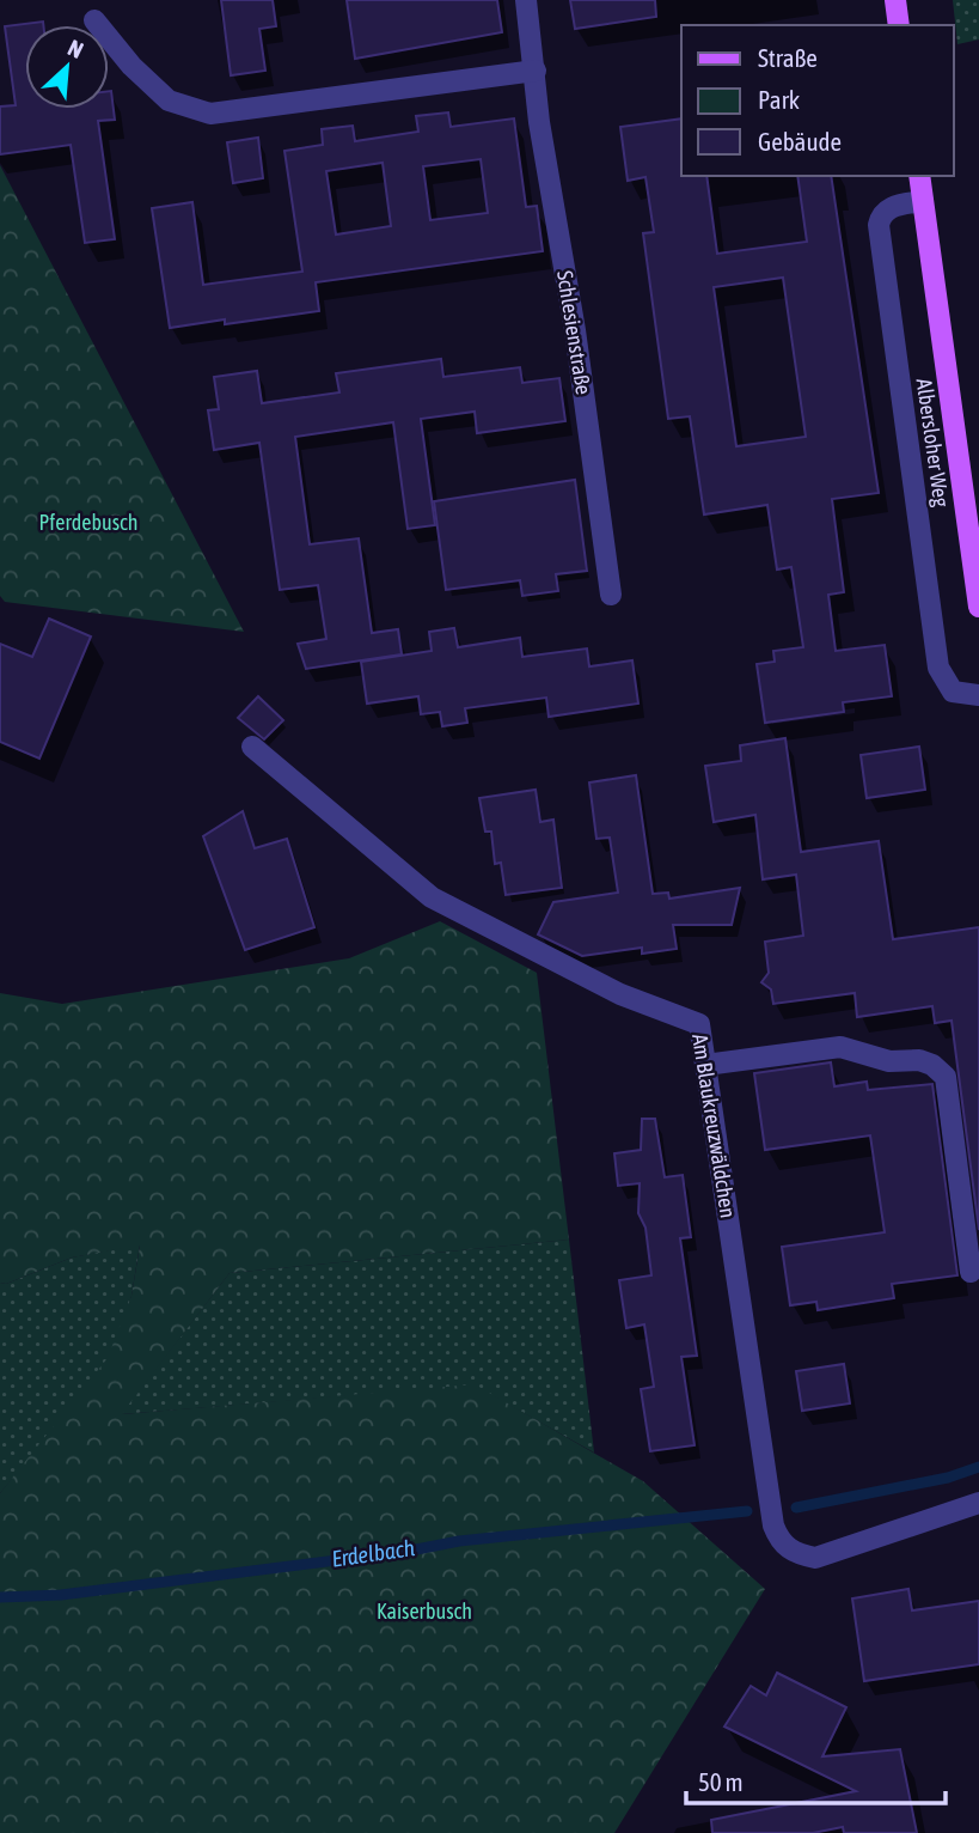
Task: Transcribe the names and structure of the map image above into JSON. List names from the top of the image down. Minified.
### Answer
{"streets":{"main road":["Albersloher Weg"],"street":["Schlesienstraße","Am Blaukreuzwäldchen"]},"water":["Erdelbach"],"parks":["Pferdebusch","Kaiserbusch"],"legend":["Straße","Park","Gebäude"],"scale_bar":"50 m","north":"top right"}
